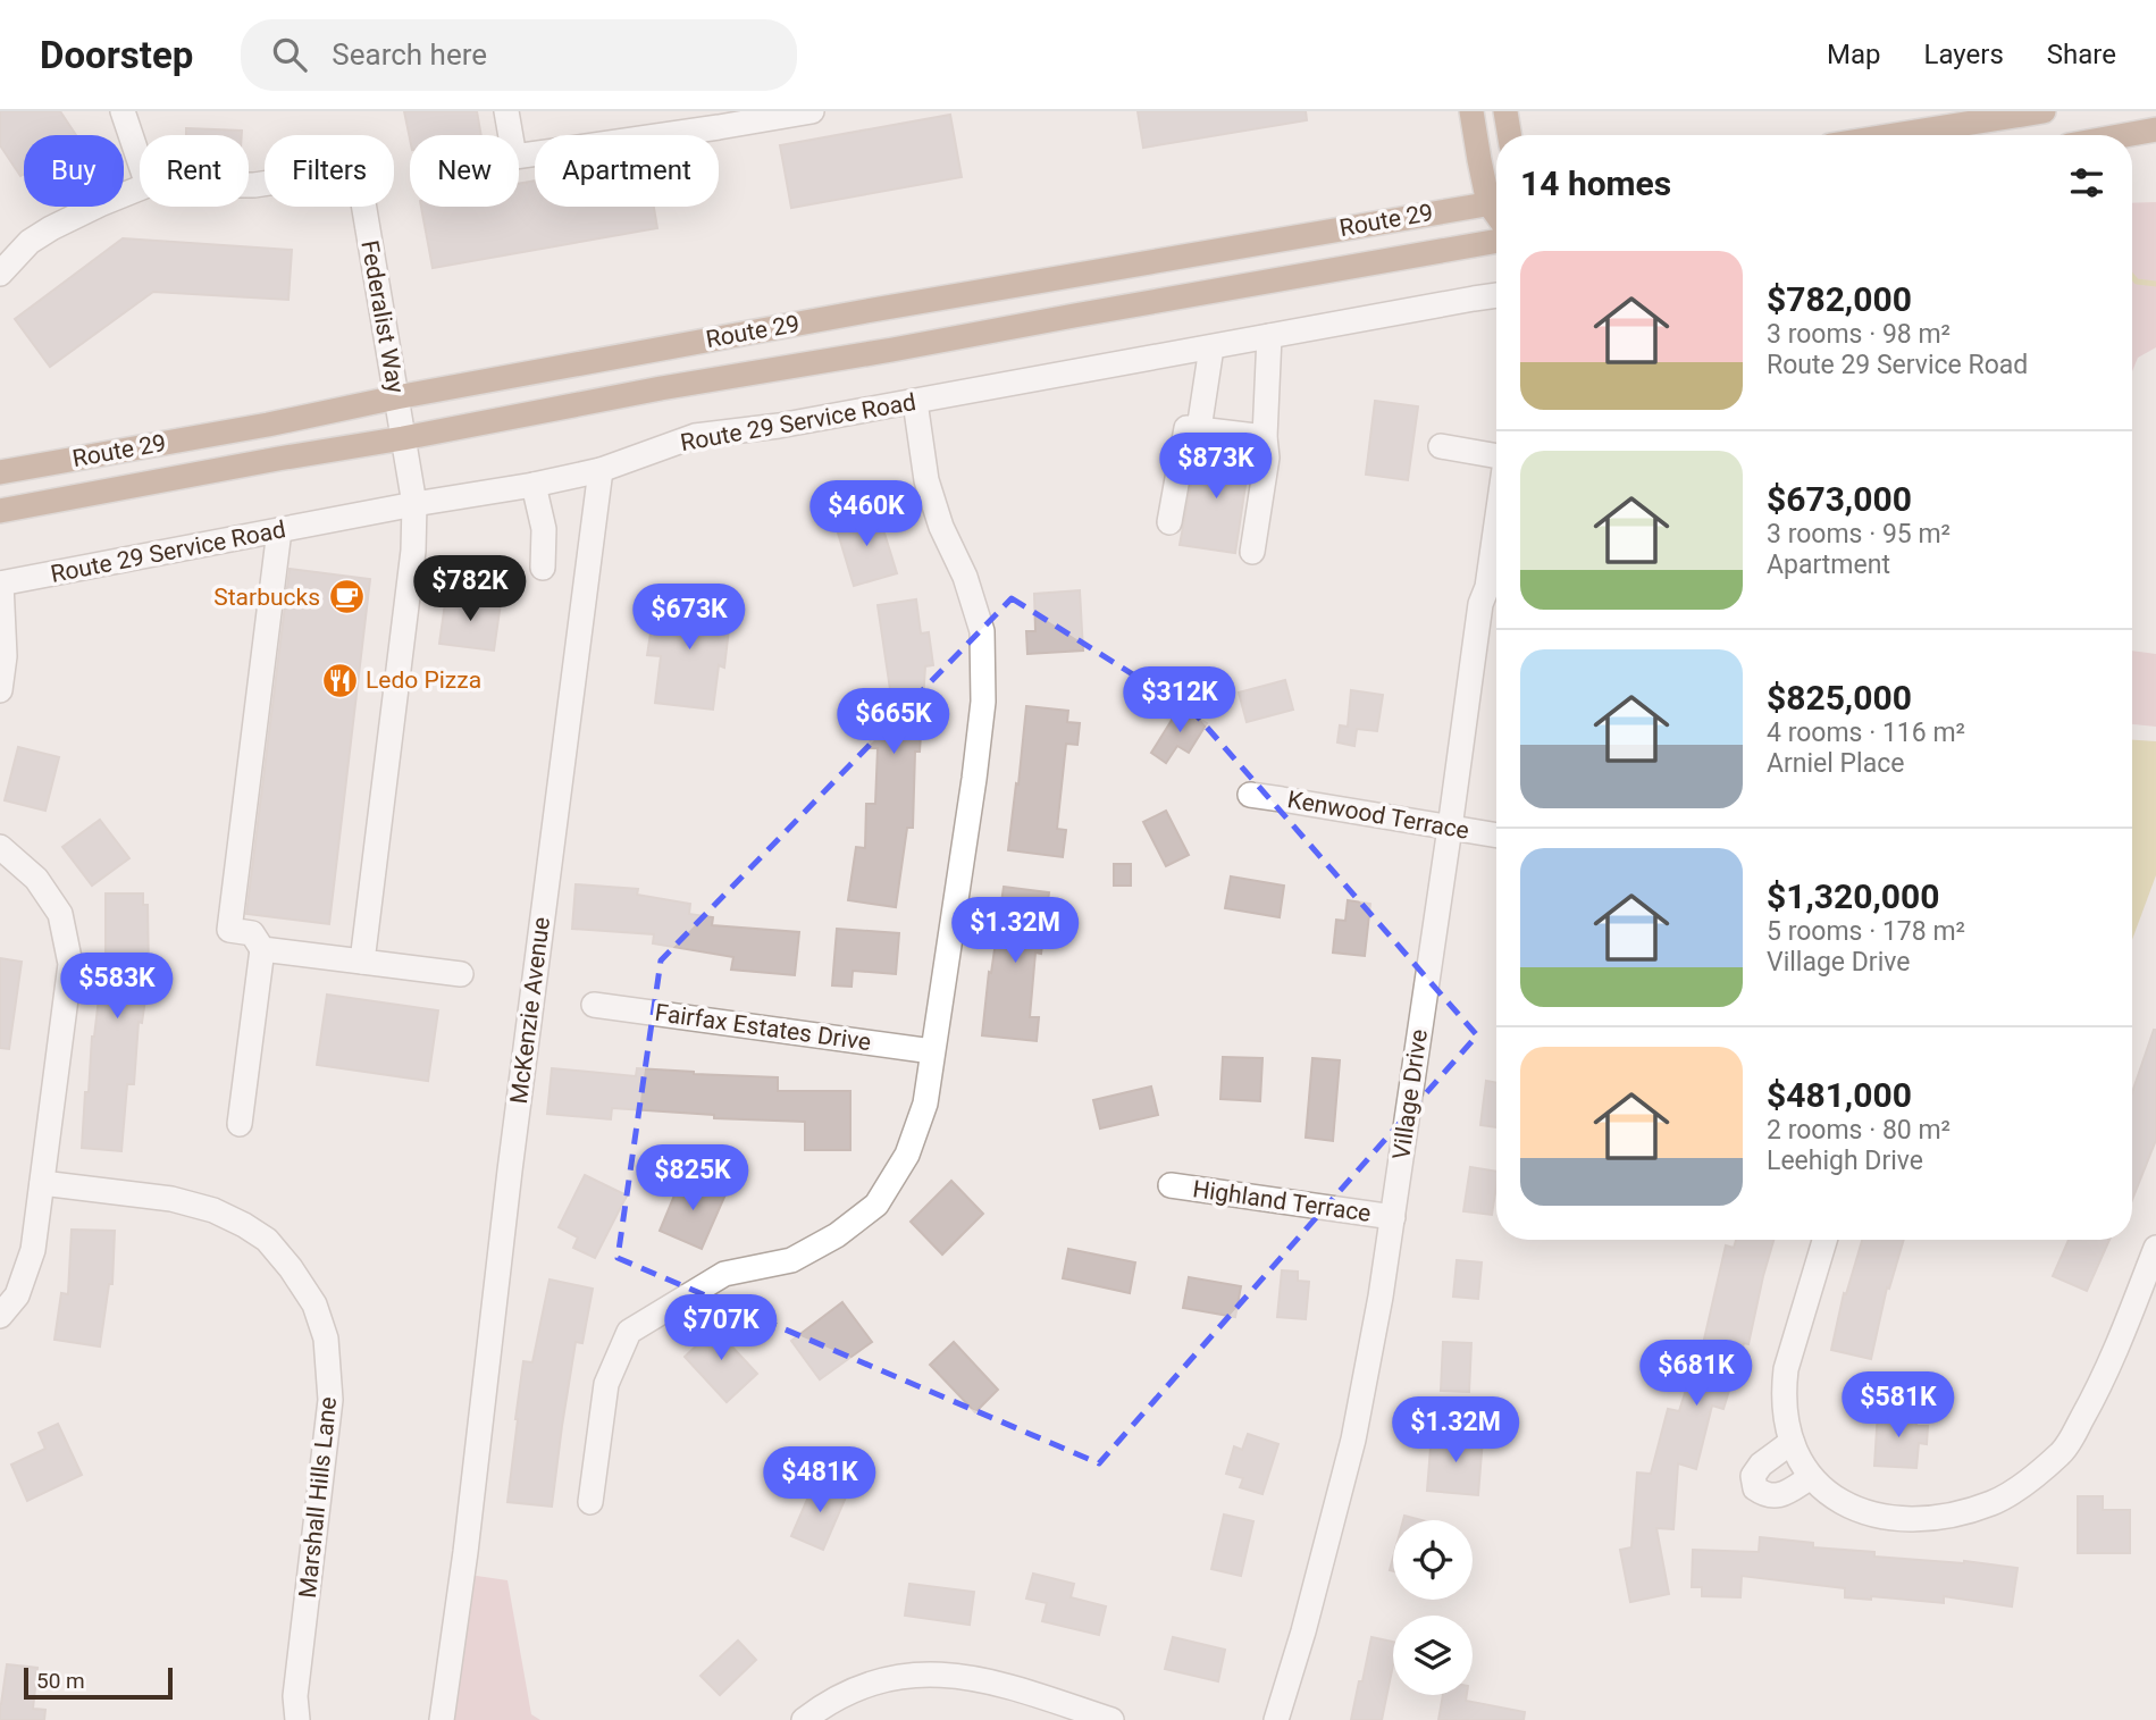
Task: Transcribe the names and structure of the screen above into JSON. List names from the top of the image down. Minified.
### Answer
{"streets":{"main road":["Route 29"],"street":["Federalist Way","Route 29 Service Road","Kenwood Terrace","McKenzie Avenue","Fairfax Estates Drive","Village Drive","Highland Terrace","Marshall Hills Lane"]},"crossings":[["Route 29","Federalist Way"],["Federalist Way","Route 29 Service Road"],["Route 29 Service Road","McKenzie Avenue"],["Kenwood Terrace","Village Drive"],["Village Drive","Highland Terrace"]],"places":{"cafe":["Starbucks"],"restaurant":["Ledo Pizza"]},"scale_bar":"50 m","page":{"header":"Doorstep","search":"Search here","nav":["Map","Layers","Share"],"chip":["Buy","Rent","Filters","New","Apartment"],"heading":"14 homes","list":[{"name":"$782,000","note":"3 rooms · 98 m² · Route 29 Service Road"},{"name":"$673,000","note":"3 rooms · 95 m² · Apartment"},{"name":"$825,000","note":"4 rooms · 116 m² · Arniel Place"},{"name":"$1,320,000","note":"5 rooms · 178 m² · Village Drive"},{"name":"$481,000","note":"2 rooms · 80 m² · Leehigh Drive"}],"price":["$873K","$460K","$782K","$673K","$312K","$665K","$1.32M","$583K","$825K","$707K","$681K","$581K","$1.32M","$481K"],"scale":"50 m"}}
